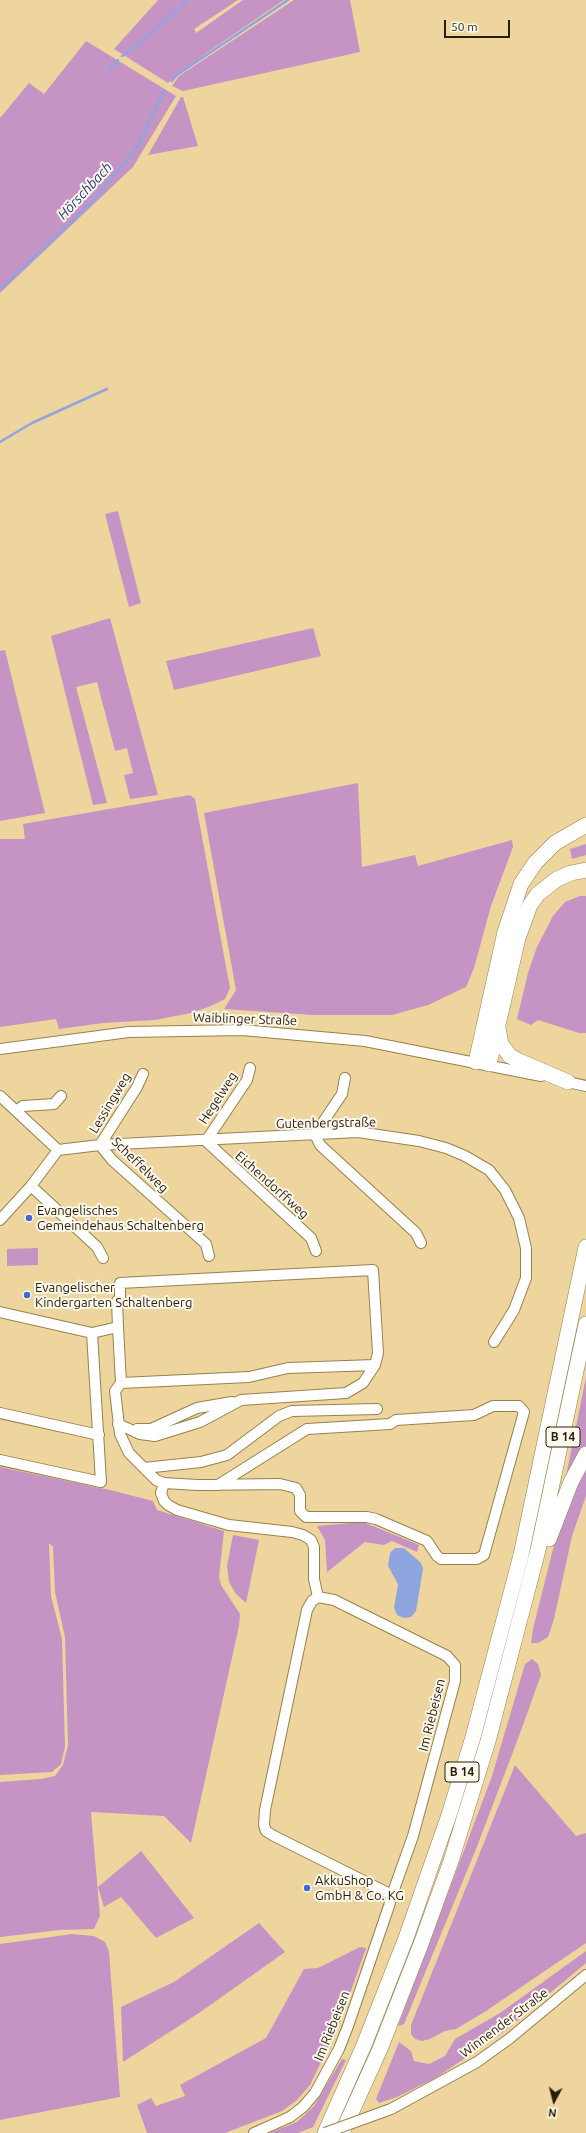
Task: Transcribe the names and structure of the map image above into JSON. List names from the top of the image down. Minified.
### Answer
{"streets":{"highway":["B 14"],"street":["Waiblinger Straße","Hegelweg","Lessingweg","Gutenbergstraße","Scheffelweg","Eichendorffweg","Im Riebeisen","Winnender Straße"]},"crossings":[["Hegelweg","Gutenbergstraße"],["Hegelweg","Eichendorffweg"],["Lessingweg","Gutenbergstraße"],["Lessingweg","Scheffelweg"],["Gutenbergstraße","Scheffelweg"],["Gutenbergstraße","Eichendorffweg"],["B 14","Winnender Straße"]],"water":["Hörschbach"],"places":["Evangelisches Gemeindehaus Schaltenberg","Evangelischer Kindergarten Schaltenberg","AkkuShop GmbH & Co. KG"],"scale_bar":"50 m","north":"bottom"}
